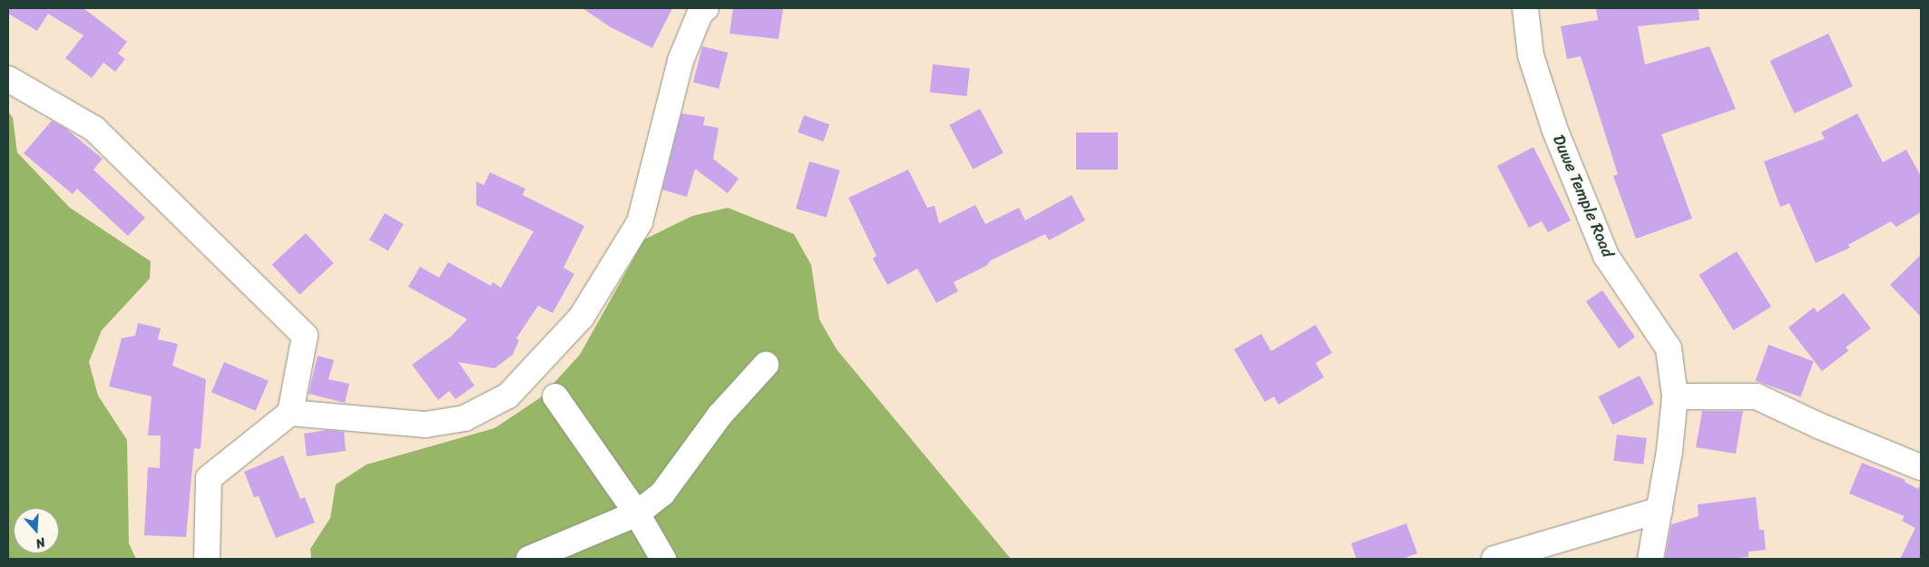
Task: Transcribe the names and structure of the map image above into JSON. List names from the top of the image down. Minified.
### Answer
{"streets":{"street":["Duwe Temple Road"]},"north":"bottom"}
